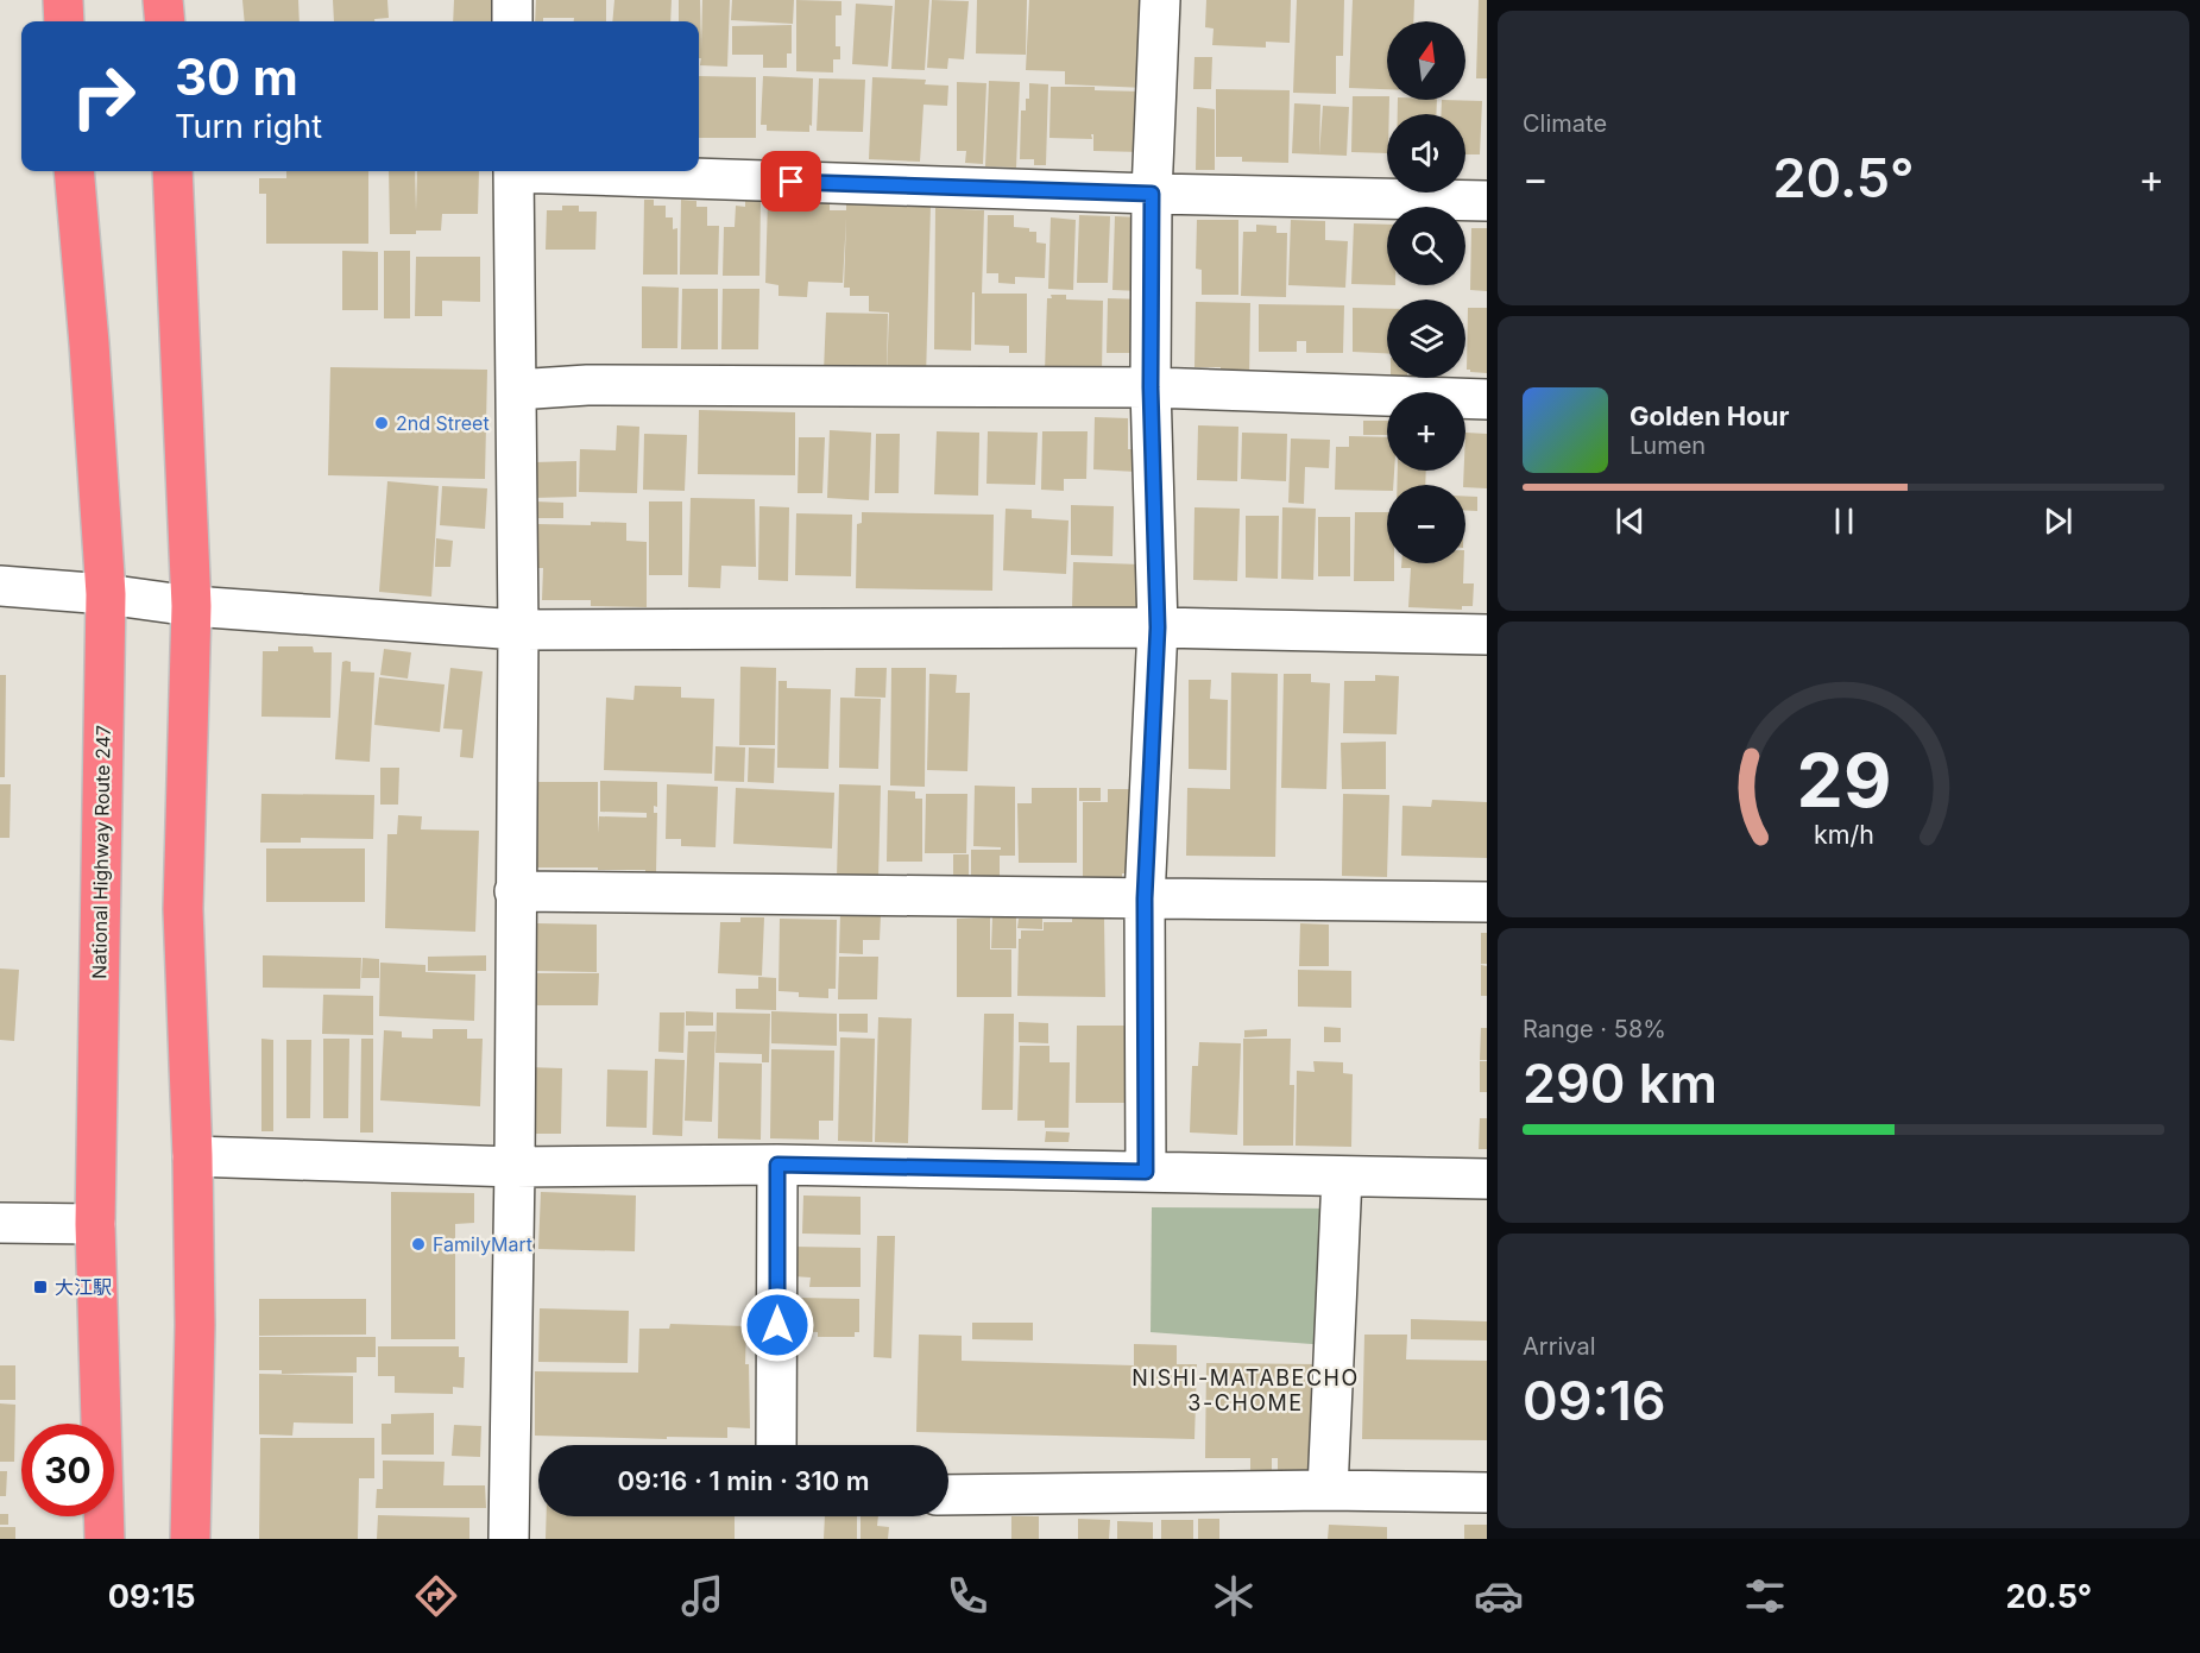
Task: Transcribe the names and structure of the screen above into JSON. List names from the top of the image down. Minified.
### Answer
{"streets":{"highway":["National Highway Route 247"]},"districts":["NISHI-MATABECHO 3-CHOME"],"places":{"other":["2nd Street","FamilyMart"],"transit":["大江駅"]},"north":"top","page":{"tile":["Climate",["Range · 58%","290 km"],["Arrival","09:16"]],"map_buttons":["+","−"],"turn":["30 m","Turn right"],"heat":["−","20.5°","+"],"song":["Golden Hour","Lumen"],"limit":"30","trip":"09:16 · 1 min · 310 m","tabs":["09:15","20.5°"],"gauge":["29","km/h"]}}
